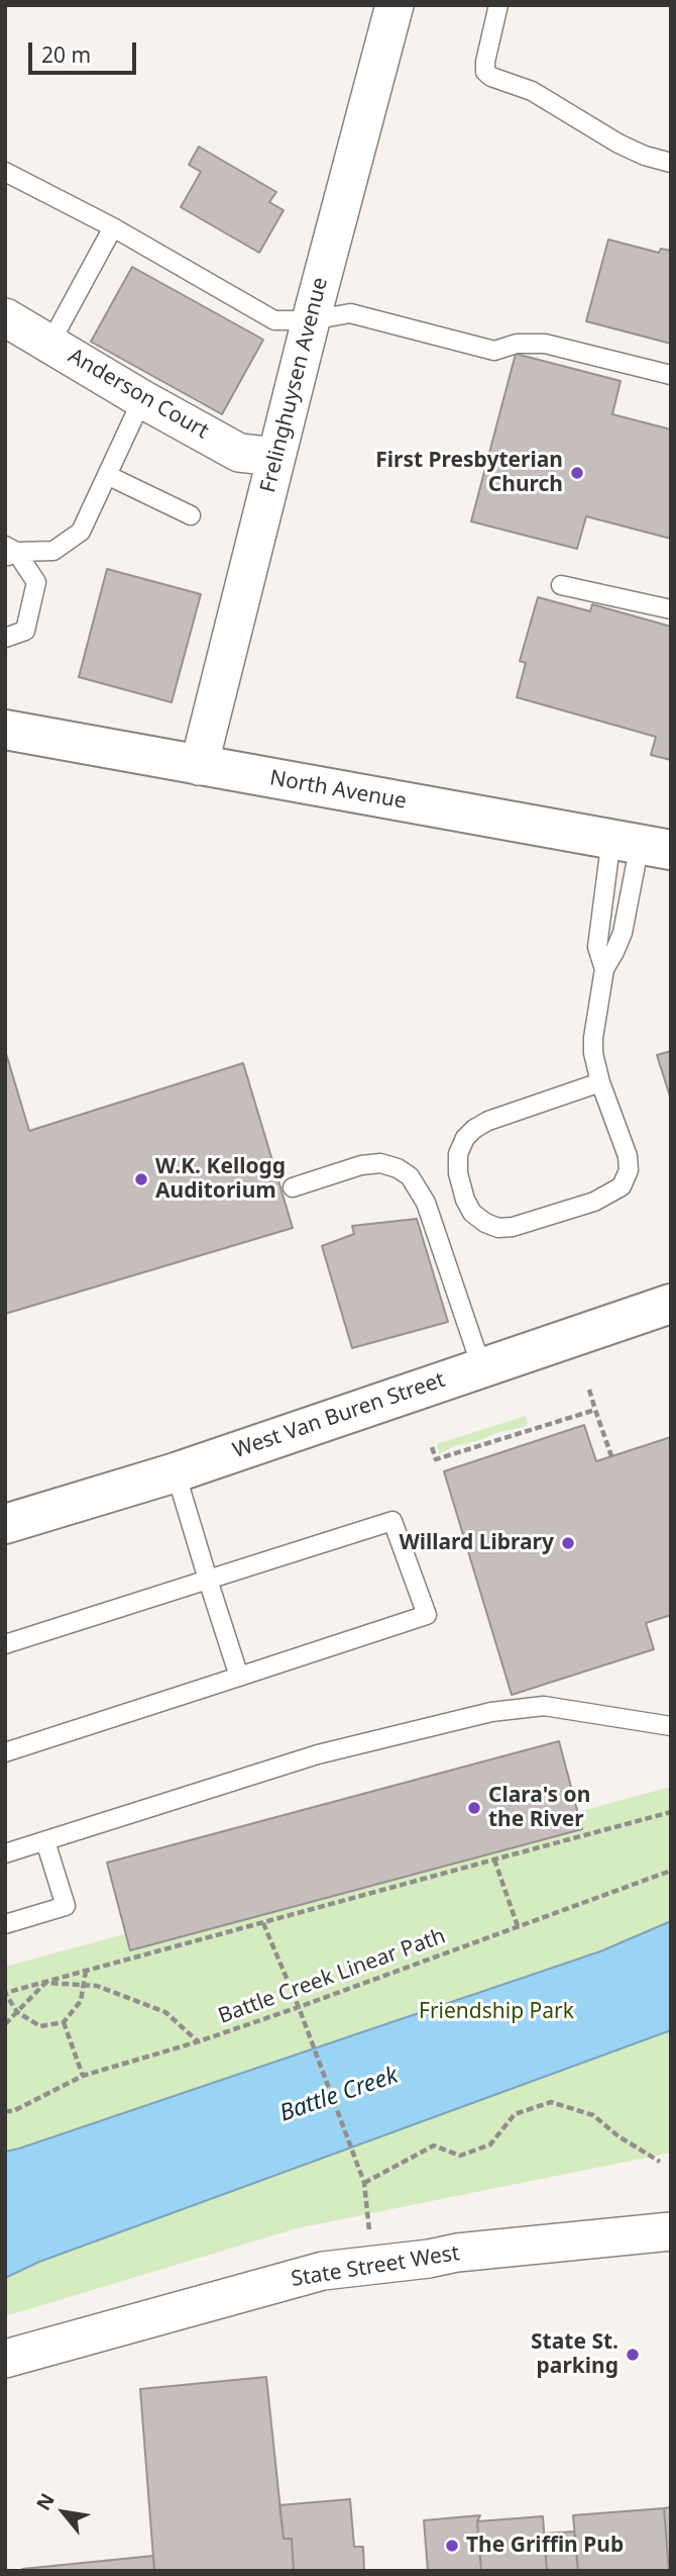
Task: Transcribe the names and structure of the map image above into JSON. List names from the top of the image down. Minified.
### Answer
{"streets":{"street":["Frelinghuysen Avenue","Anderson Court","North Avenue","West Van Buren Street","State Street West"],"path":["Battle Creek Linear Path"]},"crossings":[["Frelinghuysen Avenue","Anderson Court"],["Frelinghuysen Avenue","North Avenue"]],"water":["Battle Creek"],"parks":["Friendship Park"],"places":["First Presbyterian Church","W.K. Kellogg Auditorium","Willard Library","Clara's on the River","State St. parking","The Griffin Pub"],"scale_bar":"20 m","north":"top left"}
